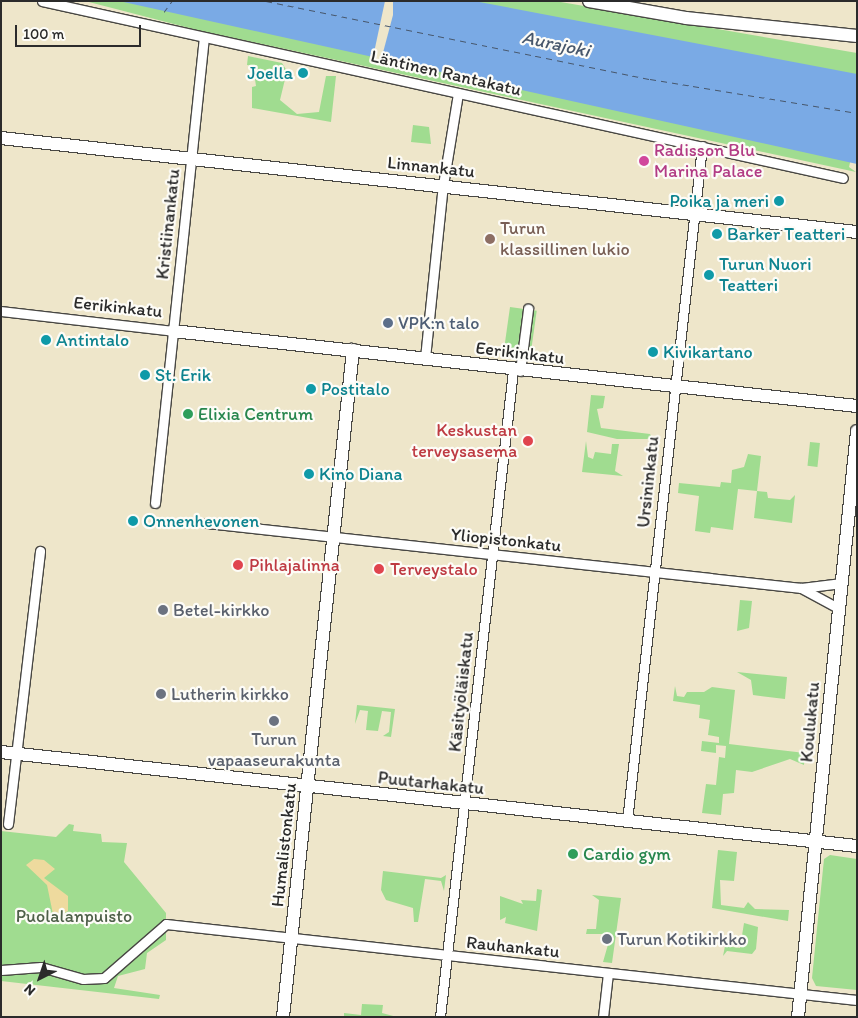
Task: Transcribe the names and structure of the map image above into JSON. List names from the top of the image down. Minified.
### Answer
{"streets":{"street":["Läntinen Rantakatu","Linnankatu","Kristiinankatu","Eerikinkatu","Ursininkatu","Yliopistonkatu","Käsityöläiskatu","Koulukatu","Puutarhakatu","Humalistonkatu","Rauhankatu"]},"crossings":[["Läntinen Rantakatu","Kristiinankatu"],["Läntinen Rantakatu","Ursininkatu"],["Linnankatu","Kristiinankatu"],["Linnankatu","Ursininkatu"],["Kristiinankatu","Eerikinkatu"],["Eerikinkatu","Ursininkatu"],["Eerikinkatu","Käsityöläiskatu"],["Eerikinkatu","Humalistonkatu"],["Ursininkatu","Yliopistonkatu"],["Ursininkatu","Puutarhakatu"],["Yliopistonkatu","Käsityöläiskatu"],["Yliopistonkatu","Koulukatu"],["Yliopistonkatu","Humalistonkatu"],["Käsityöläiskatu","Puutarhakatu"],["Käsityöläiskatu","Rauhankatu"],["Koulukatu","Puutarhakatu"],["Koulukatu","Rauhankatu"],["Puutarhakatu","Humalistonkatu"],["Humalistonkatu","Rauhankatu"]],"water":["Aurajoki"],"parks":["Puolalanpuisto"],"places":["Joella","Radisson Blu Marina Palace","Poika ja meri","Barker Teatteri","Turun klassillinen lukio","Turun Nuori Teatteri","VPK:n talo","Antintalo","Kivikartano","St. Erik","Postitalo","Elixia Centrum","Keskustan terveysasema","Kino Diana","Onnenhevonen","Pihlajalinna","Terveystalo","Betel-kirkko","Lutherin kirkko","Turun vapaaseurakunta","Cardio gym","Turun Kotikirkko"],"scale_bar":"100 m","north":"bottom left"}
